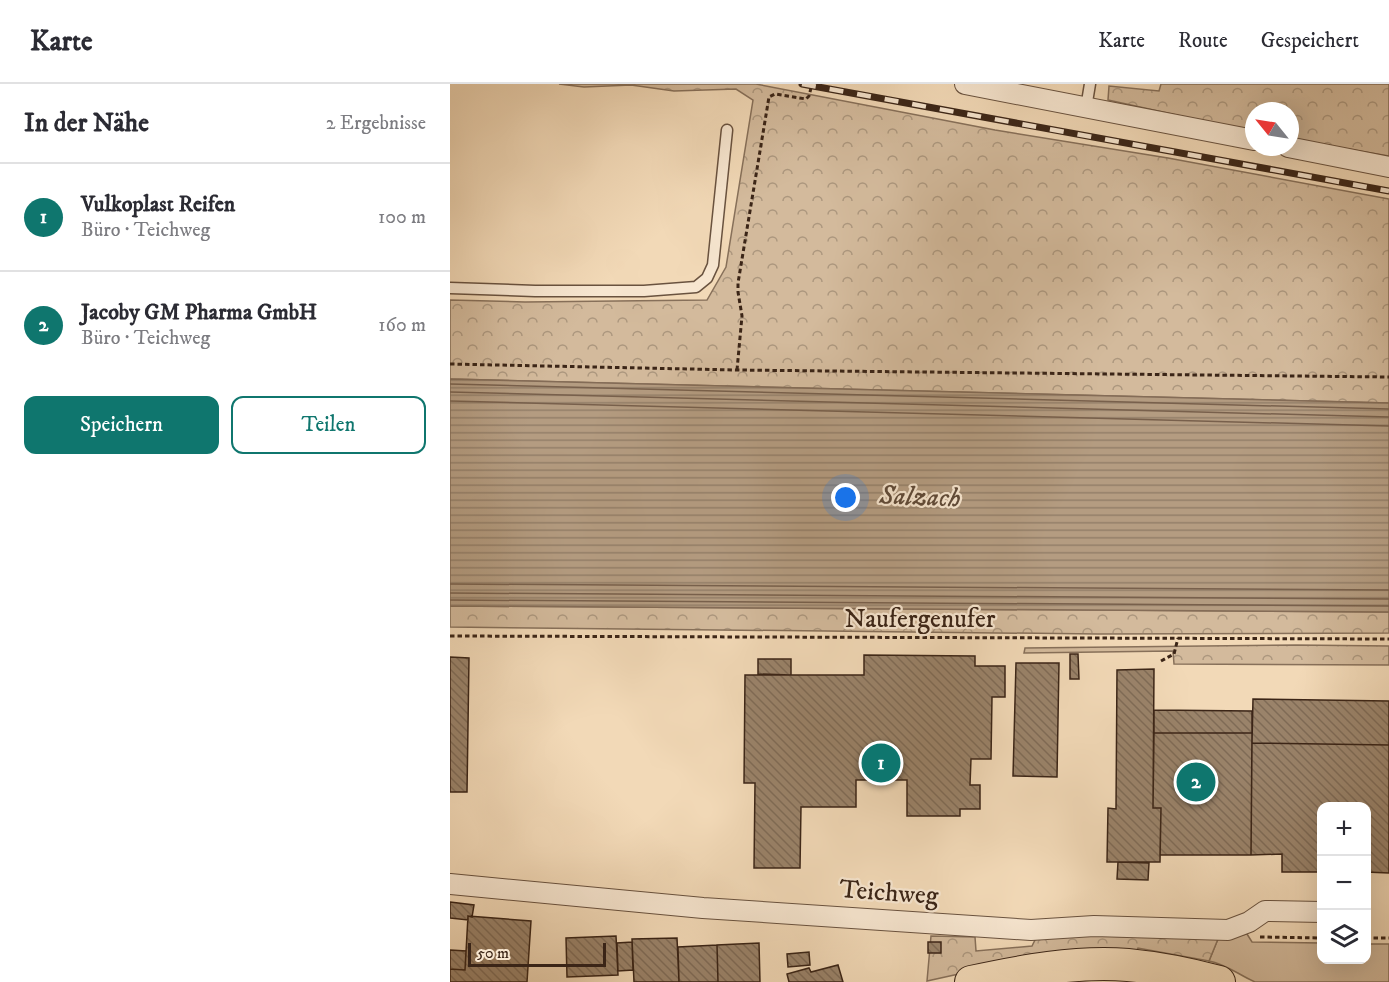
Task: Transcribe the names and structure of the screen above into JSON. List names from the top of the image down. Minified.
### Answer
{"streets":{"street":["Teichweg"],"path":["Naufergenufer"]},"water":["Salzach"],"scale_bar":"50 m","north":"top left","page":{"header":"Karte","nav":["Karte","Route","Gespeichert"],"heading":["In der Nähe","2 Ergebnisse"],"list":[{"mark":"1","name":"Vulkoplast Reifen","note":"Büro · Teichweg","value":"100 m"},{"mark":"2","name":"Jacoby GM Pharma GmbH","note":"Büro · Teichweg","value":"160 m"}],"buttons":["Speichern","Teilen"],"pins":["1","2"],"map_buttons":["+","−"],"scale":"50 m"}}
